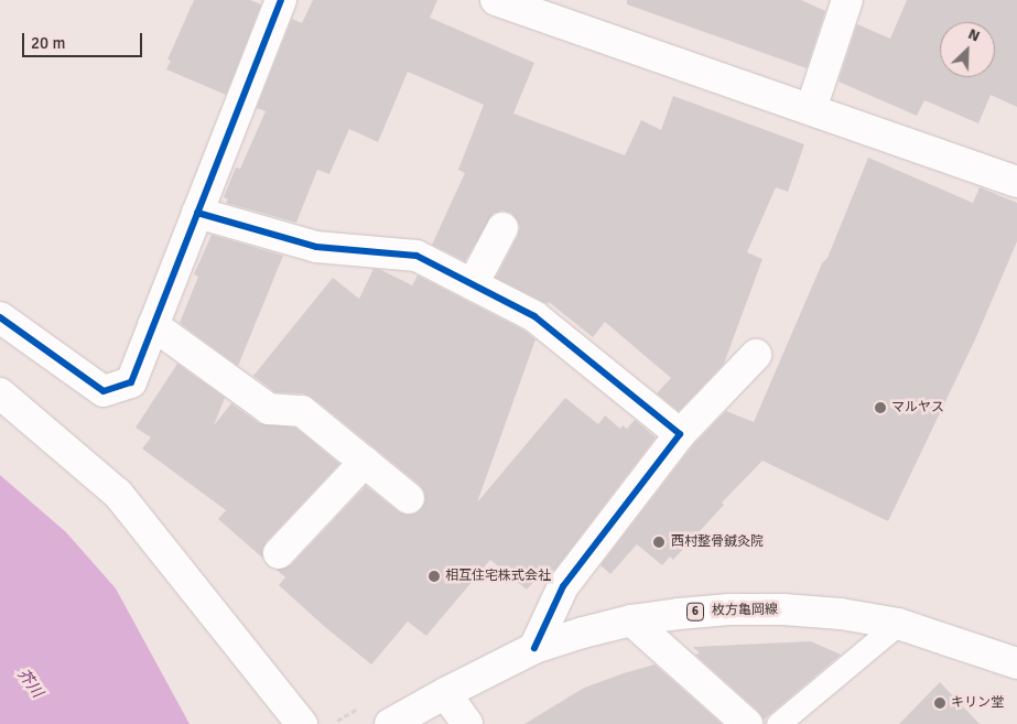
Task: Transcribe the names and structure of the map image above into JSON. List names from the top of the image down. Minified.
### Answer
{"streets":{"street":["枚方亀岡線","6"]},"water":["芥川"],"places":["マルヤス","西村整骨鍼灸院","相互住宅株式会社","キリン堂"],"scale_bar":"20 m","north":"top right"}
